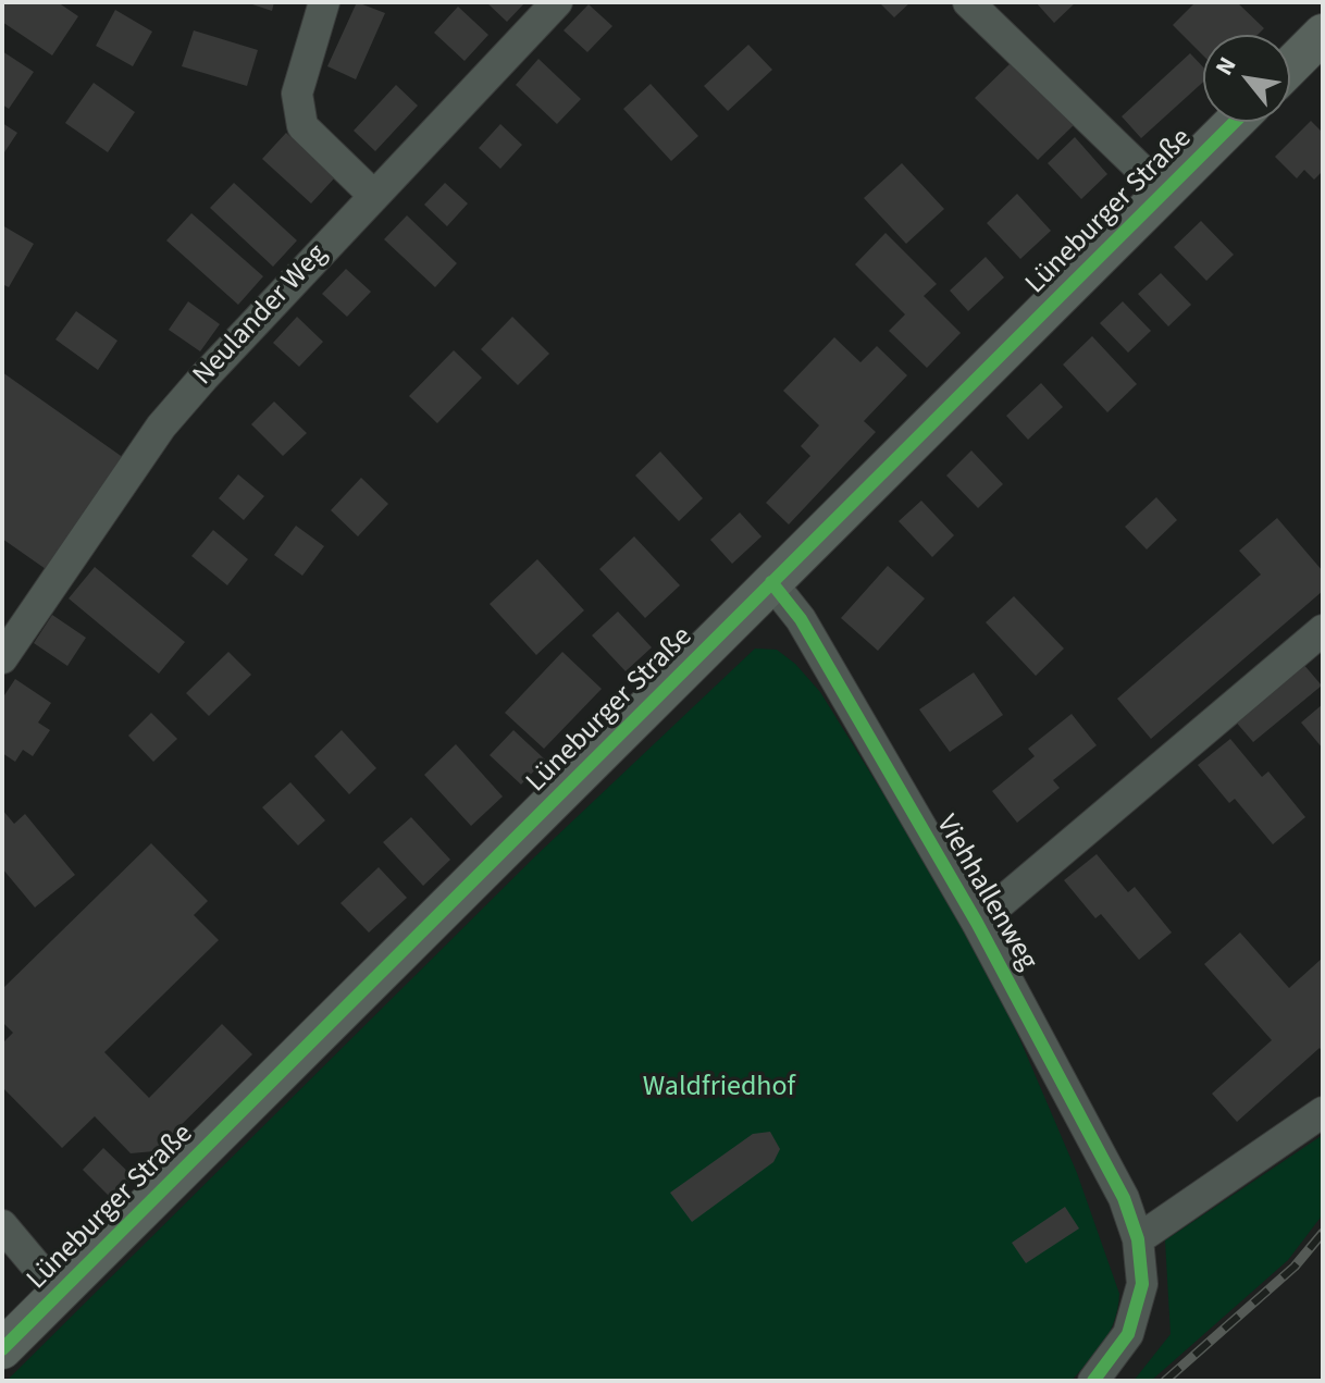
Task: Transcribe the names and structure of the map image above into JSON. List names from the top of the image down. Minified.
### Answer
{"streets":{"main road":["Lüneburger Straße"],"street":["Neulander Weg","Viehhallenweg"]},"crossings":[["Lüneburger Straße","Viehhallenweg"]],"parks":["Waldfriedhof"],"north":"top left"}
